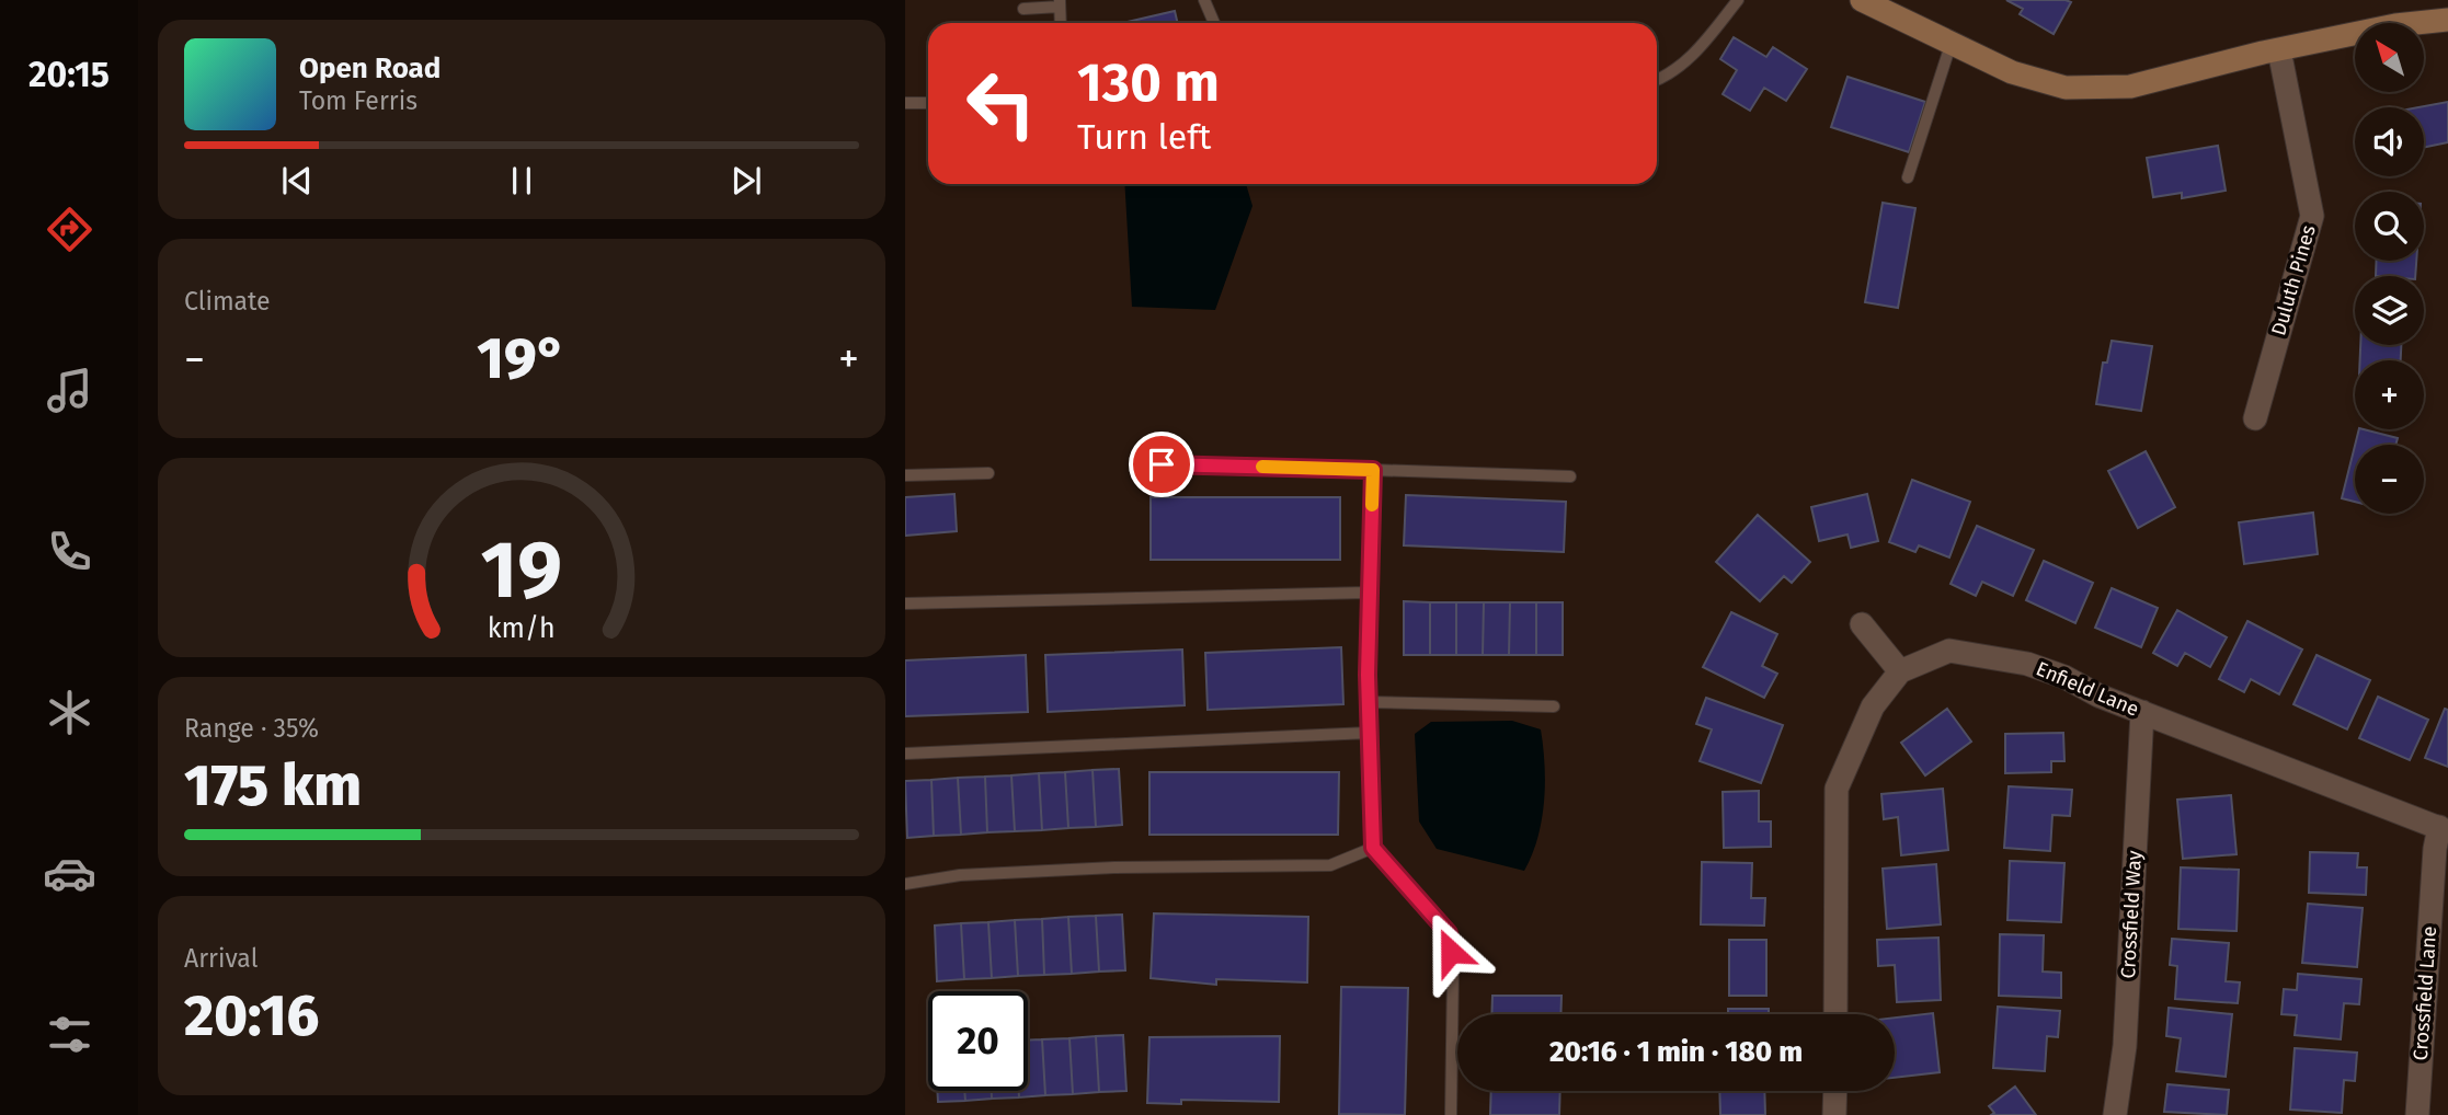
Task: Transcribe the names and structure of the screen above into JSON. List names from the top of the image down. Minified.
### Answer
{"streets":{"street":["Duluth Pines","Enfield Lane","Crossfield Way","Crossfield Lane"]},"crossings":[["Enfield Lane","Crossfield Way"],["Enfield Lane","Crossfield Lane"]],"north":"top left","page":{"tabs":"20:15","map_buttons":["+","−"],"turn":["130 m","Turn left"],"song":["Open Road","Tom Ferris"],"tile":["Climate",["Range · 35%","175 km"],["Arrival","20:16"]],"heat":["−","19°","+"],"limit":"20","trip":"20:16 · 1 min · 180 m","gauge":["19","km/h"]}}
